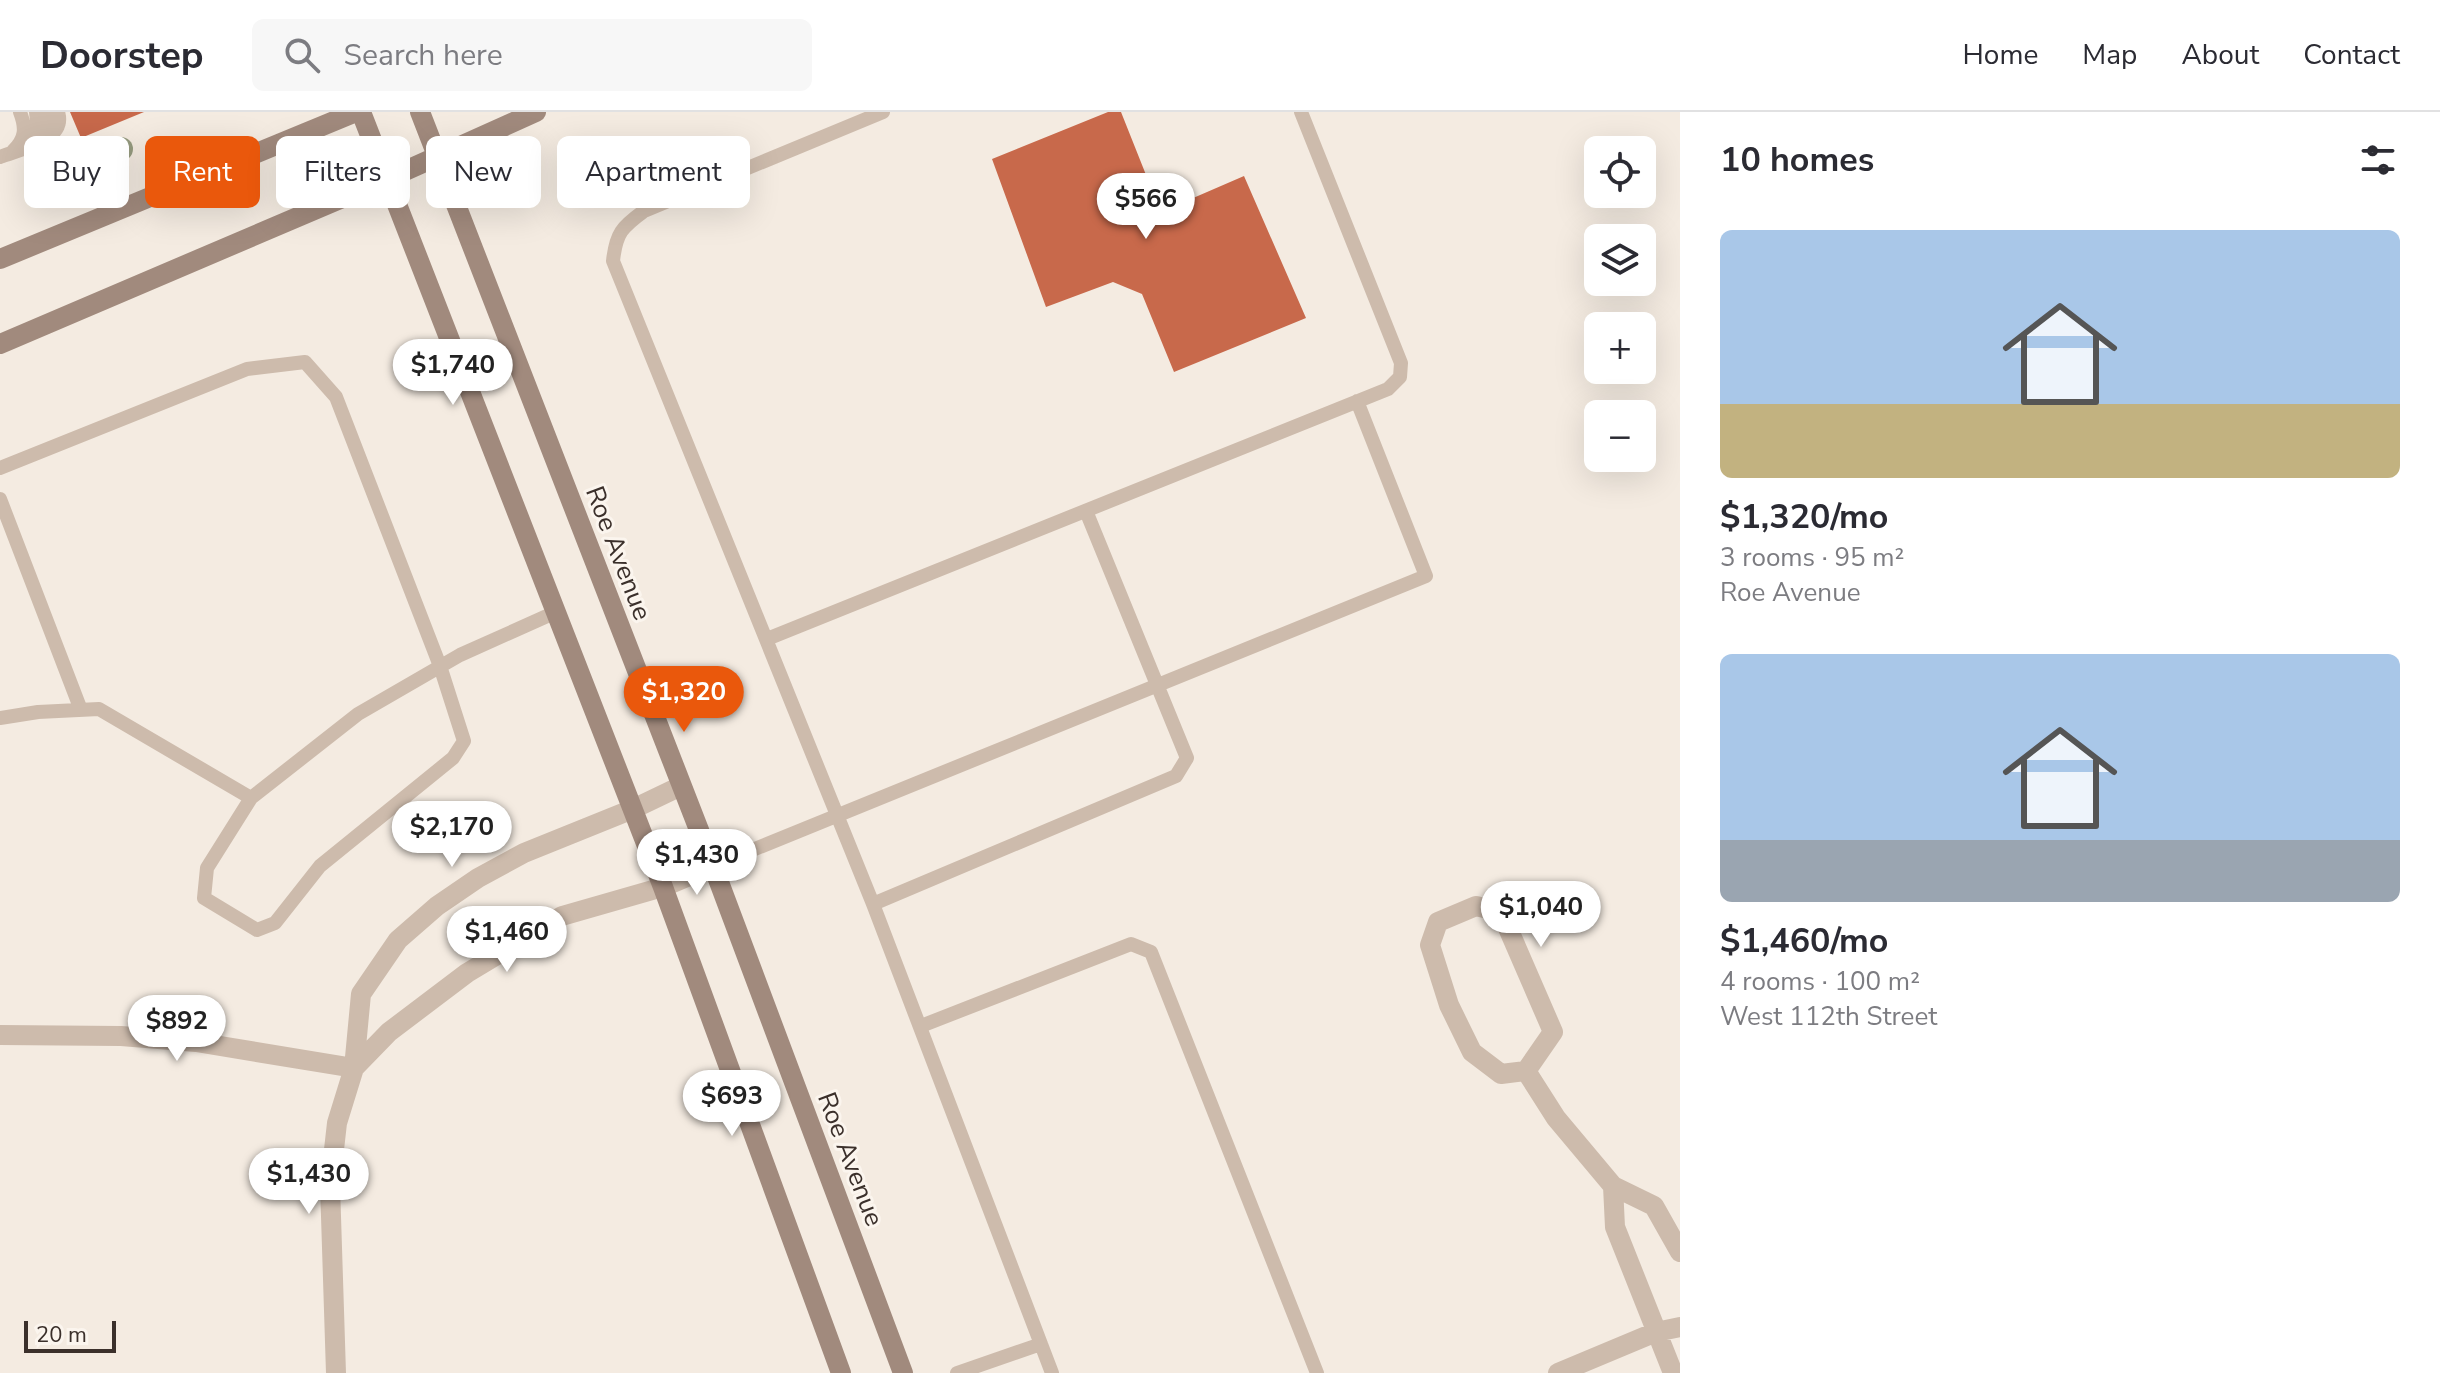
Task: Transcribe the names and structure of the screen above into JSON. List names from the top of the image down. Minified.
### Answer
{"streets":{"main road":["Roe Avenue"]},"scale_bar":"20 m","page":{"header":"Doorstep","search":"Search here","nav":["Home","Map","About","Contact"],"heading":"10 homes","map_buttons":["+","−"],"chip":["Buy","Rent","Filters","New","Apartment"],"price":["$566","$1,740","$1,320","$2,170","$1,430","$1,040","$1,460","$892","$693","$1,430"],"list":[{"name":"$1,320/mo","note":"3 rooms · 95 m² · Roe Avenue"},{"name":"$1,460/mo","note":"4 rooms · 100 m² · West 112th Street"}],"scale":"20 m"}}
